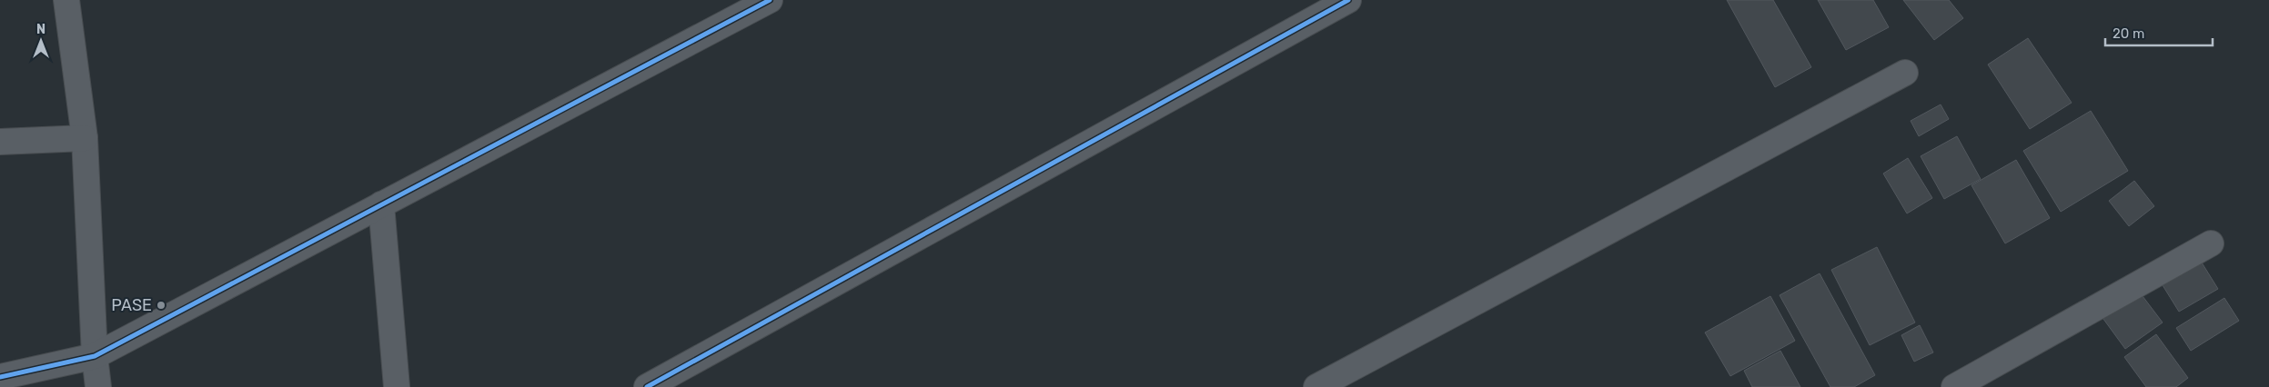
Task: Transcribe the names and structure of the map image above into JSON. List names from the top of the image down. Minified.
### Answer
{"places":["PASE"],"scale_bar":"20 m","north":"top"}
